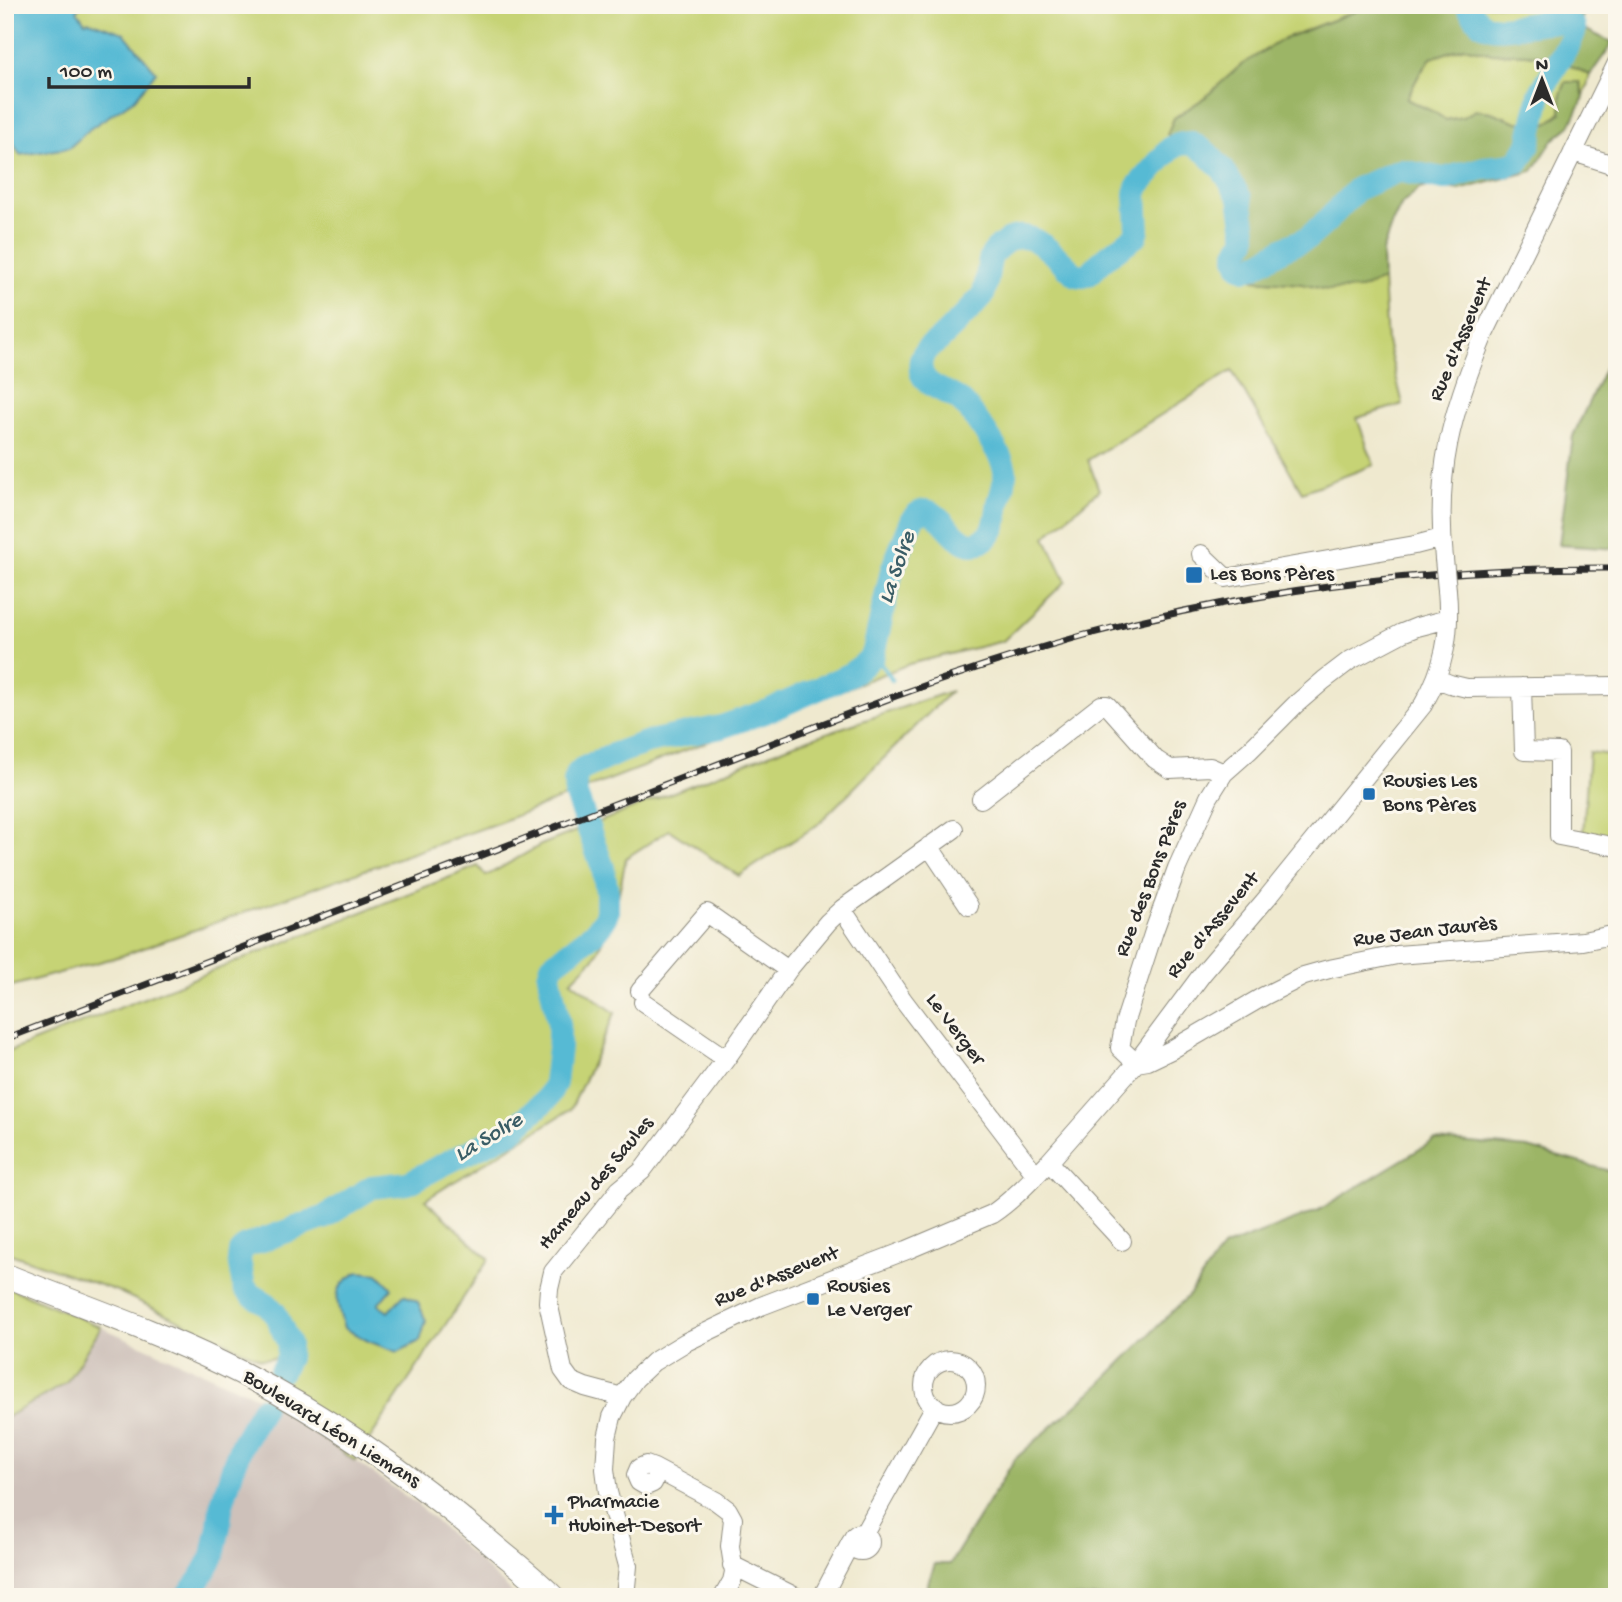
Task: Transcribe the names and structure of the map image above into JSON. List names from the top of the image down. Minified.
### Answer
{"streets":{"main road":["Boulevard Léon Liemans"],"street":["Rue d'Assevent","Rue des Bons Pères","Rue Jean Jaurès","Le Verger","Hameau des Saules"]},"crossings":[["Rue d'Assevent","Rue des Bons Pères"],["Rue d'Assevent","Rue Jean Jaurès"],["Rue d'Assevent","Le Verger"],["Rue d'Assevent","Hameau des Saules"],["Rue des Bons Pères","Rue Jean Jaurès"]],"water":["La Solre"],"places":{"transit":["Les Bons Pères","Rousies Les Bons Pères","Rousies Le Verger"],"health":["Pharmacie Hubinet-Desort"]},"scale_bar":"100 m","north":"top"}
